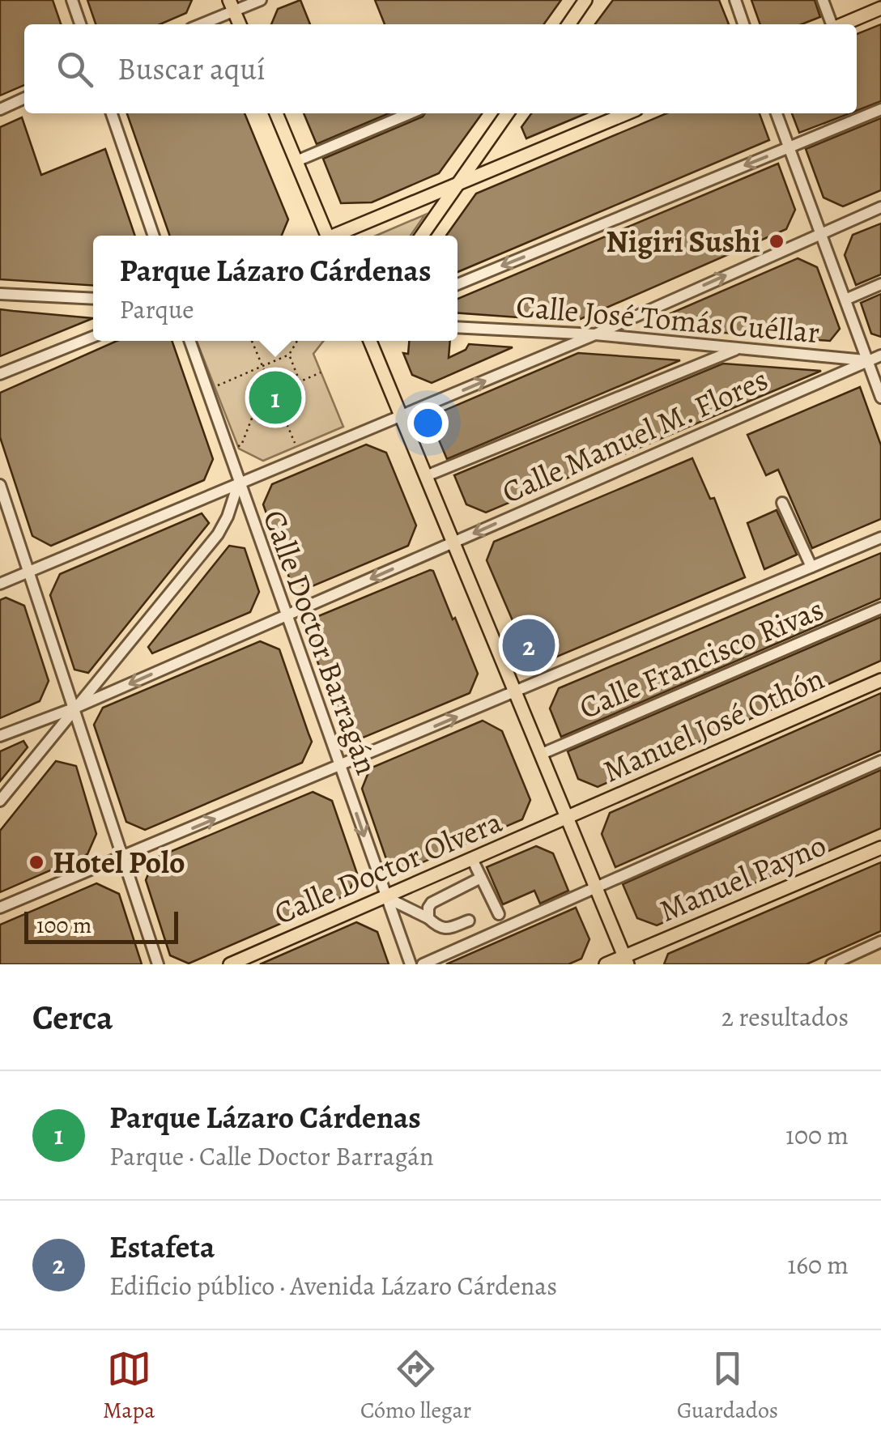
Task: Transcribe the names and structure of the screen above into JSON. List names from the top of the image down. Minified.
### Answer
{"streets":{"main road":["Manuel José Othón","Calle Doctor Olvera","Manuel Payno"],"street":["Calle José Tomás Cuéllar","Calle Manuel M. Flores","Calle Doctor Barragán","Calle Francisco Rivas"]},"crossings":[["Calle José Tomás Cuéllar","Calle Manuel M. Flores"],["Calle Manuel M. Flores","Calle Doctor Barragán"],["Calle Doctor Barragán","Calle Doctor Olvera"],["Manuel José Othón","Calle Doctor Olvera"]],"places":["Nigiri Sushi","Hotel Polo"],"scale_bar":"100 m","page":{"search":"Buscar aquí","popup":["Parque Lázaro Cárdenas","Parque"],"pins":["1","2"],"scale":"100 m","heading":["Cerca","2 resultados"],"list":[{"mark":"1","name":"Parque Lázaro Cárdenas","note":"Parque · Calle Doctor Barragán","value":"100 m"},{"mark":"2","name":"Estafeta","note":"Edificio público · Avenida Lázaro Cárdenas","value":"160 m"}],"nav":["Mapa","Cómo llegar","Guardados"]}}
